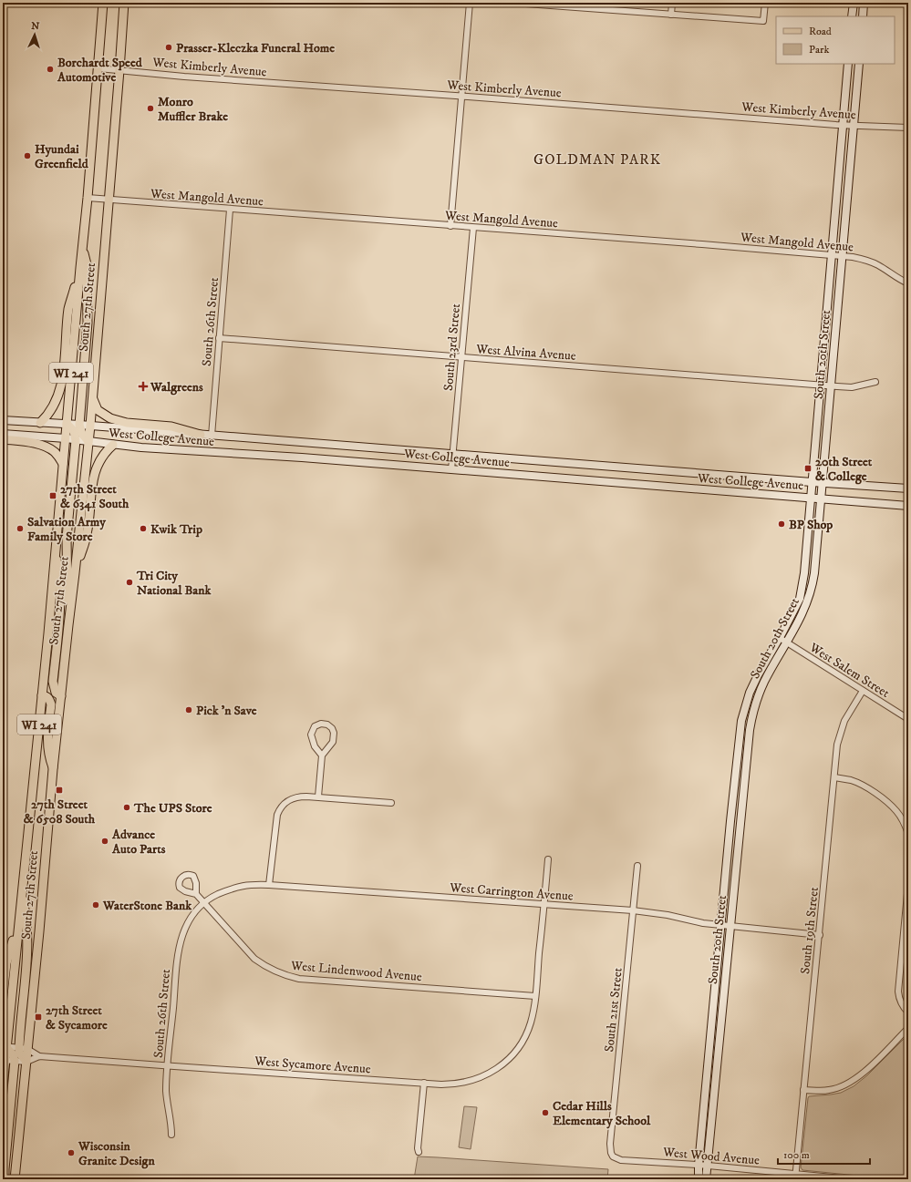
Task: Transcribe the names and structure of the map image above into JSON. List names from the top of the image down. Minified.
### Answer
{"streets":{"main road":["South 27th Street","WI 241"],"street":["West Kimberly Avenue","West Mangold Avenue","South 26th Street","South 23rd Street","West Alvina Avenue","South 20th Street","West College Avenue","West Salem Street","West Carrington Avenue","South 19th Street","West Lindenwood Avenue","South 21st Street","West Sycamore Avenue","West Wood Avenue"]},"crossings":[["West Kimberly Avenue","South 27th Street"],["West Kimberly Avenue","South 20th Street"],["West Mangold Avenue","South 27th Street"],["West Mangold Avenue","South 26th Street"],["West Mangold Avenue","South 23rd Street"],["West Mangold Avenue","South 20th Street"],["South 27th Street","West College Avenue"],["South 27th Street","West Sycamore Avenue"],["South 26th Street","West Alvina Avenue"],["South 26th Street","West College Avenue"],["South 26th Street","West Carrington Avenue"],["South 26th Street","West Lindenwood Avenue"],["South 26th Street","West Sycamore Avenue"],["South 23rd Street","West Alvina Avenue"],["South 23rd Street","West College Avenue"],["West Alvina Avenue","South 20th Street"],["South 20th Street","West College Avenue"],["South 20th Street","West Salem Street"],["South 20th Street","West Carrington Avenue"],["South 20th Street","West Wood Avenue"],["West Salem Street","South 19th Street"],["West Carrington Avenue","South 19th Street"],["West Carrington Avenue","West Lindenwood Avenue"],["West Carrington Avenue","South 21st Street"],["West Carrington Avenue","West Sycamore Avenue"],["South 19th Street","West Wood Avenue"],["West Lindenwood Avenue","West Sycamore Avenue"],["South 21st Street","West Wood Avenue"]],"districts":["GOLDMAN PARK"],"places":{"other":["Prasser-Kleczka Funeral Home","Borchardt Speed Automotive","Monro Muffler Brake","Hyundai Greenfield","BP Shop","Salvation Army Family Store","Kwik Trip","Tri City National Bank","Pick 'n Save","The UPS Store","Advance Auto Parts","WaterStone Bank","Cedar Hills Elementary School","Wisconsin Granite Design"],"health":["Walgreens"],"transit":["20th Street & College","27th Street & 6341 South","27th Street & 6508 South","27th Street & Sycamore"]},"legend":["Road","Park"],"scale_bar":"100 m","north":"top"}
